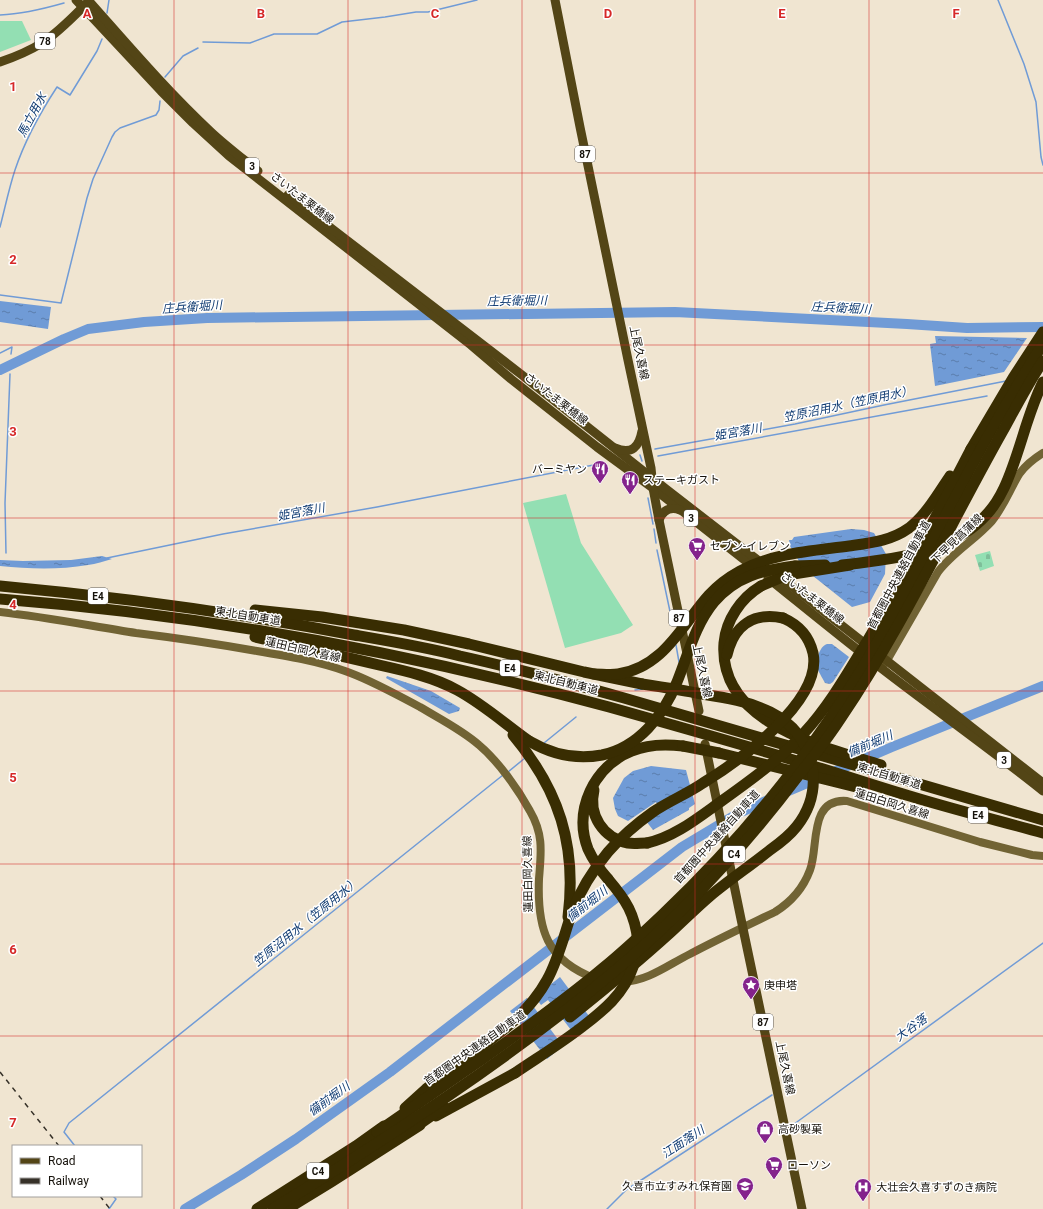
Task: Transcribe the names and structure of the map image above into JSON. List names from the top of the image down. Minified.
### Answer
{"streets":{"highway":["首都圏中央連絡自動車道","E4","東北自動車道","C4"],"main road":["78","87","3","さいたま栗橋線","上尾久喜線","下早見菖蒲線","蓮田白岡久喜線"]},"crossings":[["78","さいたま栗橋線"],["さいたま栗橋線","上尾久喜線"],["さいたま栗橋線","下早見菖蒲線"],["上尾久喜線","蓮田白岡久喜線"]],"water":["馬立用水","庄兵衛堀川","笠原沼用水（笠原用水）","姫宮落川","備前堀川","大谷落","江面落川"],"places":{"restaurant":["バーミヤン","ステーキガスト"],"supermarket":["セブン-イレブン","ローソン"],"place":["庚申塔"],"shop":["高砂製菓"],"school or university":["久喜市立すみれ保育園"],"hospital":["大壮会久喜すずのき病院"]},"legend":["Road","Railway"],"grid":{"columns":["A","B","C","D","E","F"],"rows":["1","2","3","4","5","6","7"]}}
